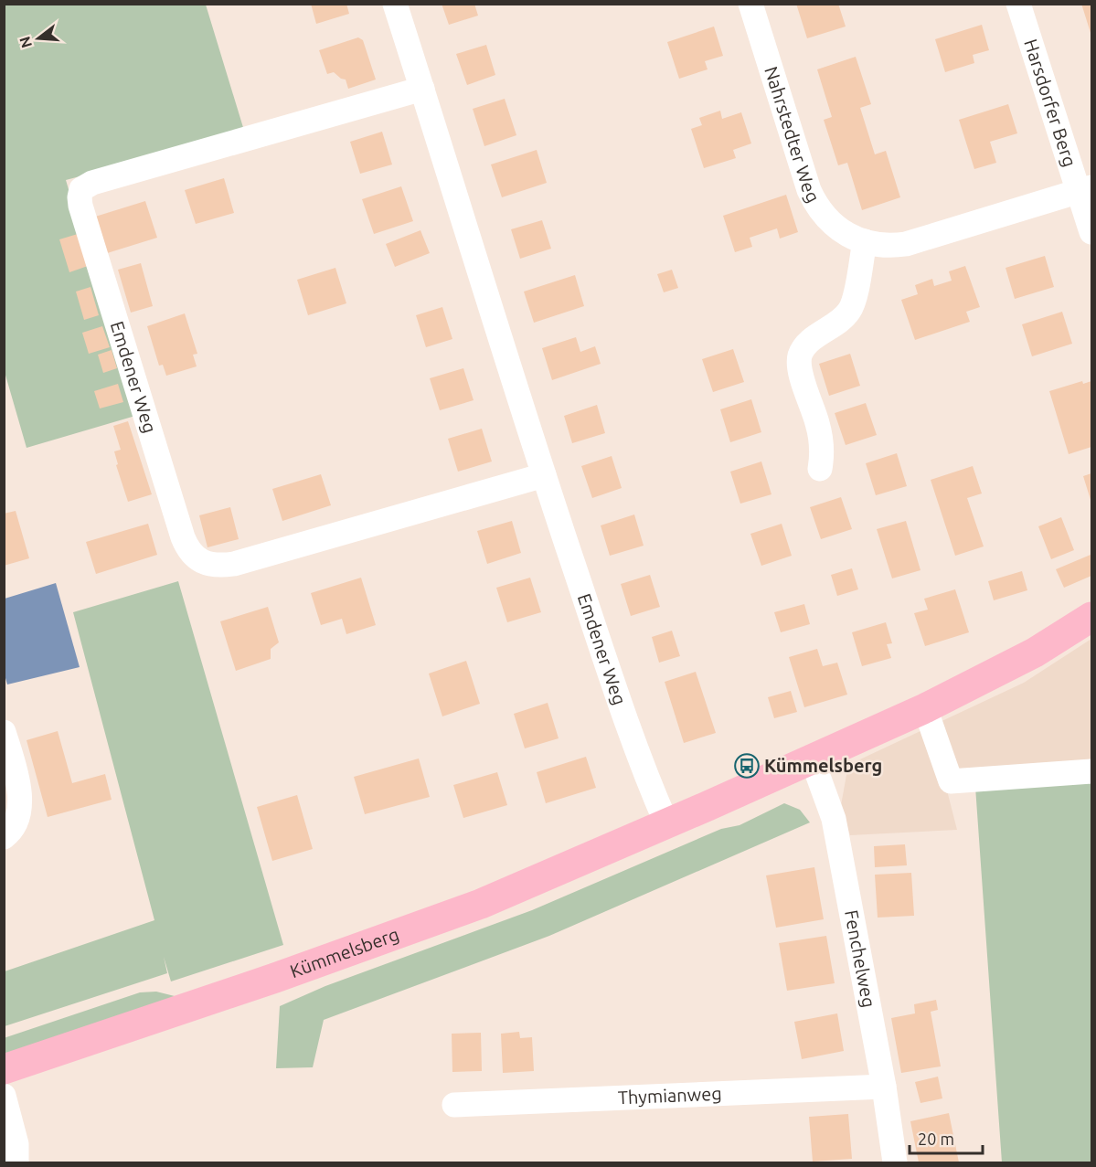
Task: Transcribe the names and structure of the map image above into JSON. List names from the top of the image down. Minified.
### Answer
{"streets":{"main road":["Kümmelsberg"],"street":["Harsdorfer Berg","Nahrstedter Weg","Emdener Weg","Fenchelweg","Thymianweg"]},"crossings":[["Harsdorfer Berg","Nahrstedter Weg"],["Emdener Weg","Kümmelsberg"],["Kümmelsberg","Fenchelweg"],["Fenchelweg","Thymianweg"]],"places":{"bus stop":["Kümmelsberg"]},"scale_bar":"20 m","north":"left"}
